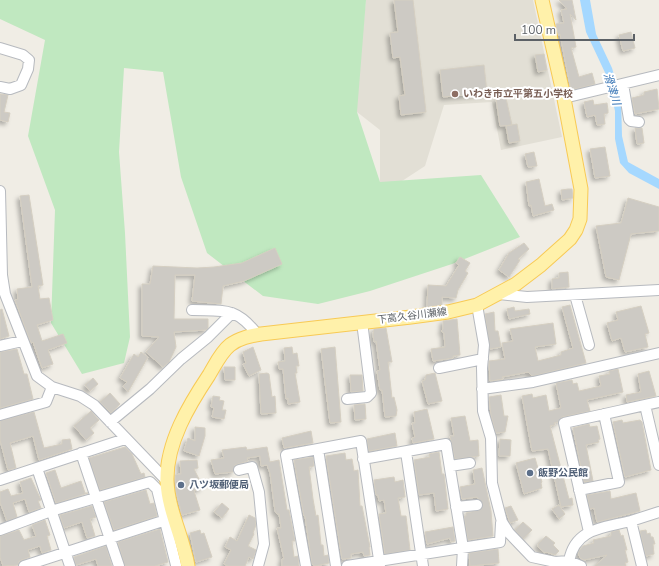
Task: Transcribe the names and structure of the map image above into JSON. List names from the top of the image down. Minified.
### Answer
{"streets":{"main road":["下高久谷川瀬線"]},"water":["滑津川"],"places":["いわき市立平第五小学校","飯野公民館","八ツ坂郵便局"],"scale_bar":"100 m"}
